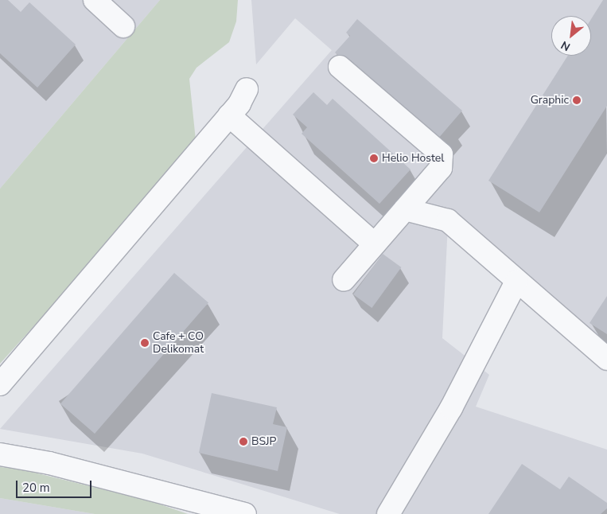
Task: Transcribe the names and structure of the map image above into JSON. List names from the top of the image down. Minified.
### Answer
{"places":["Graphic","Helio Hostel","Cafe + CO Delikomat","BSJP"],"scale_bar":"20 m","north":"bottom left"}
